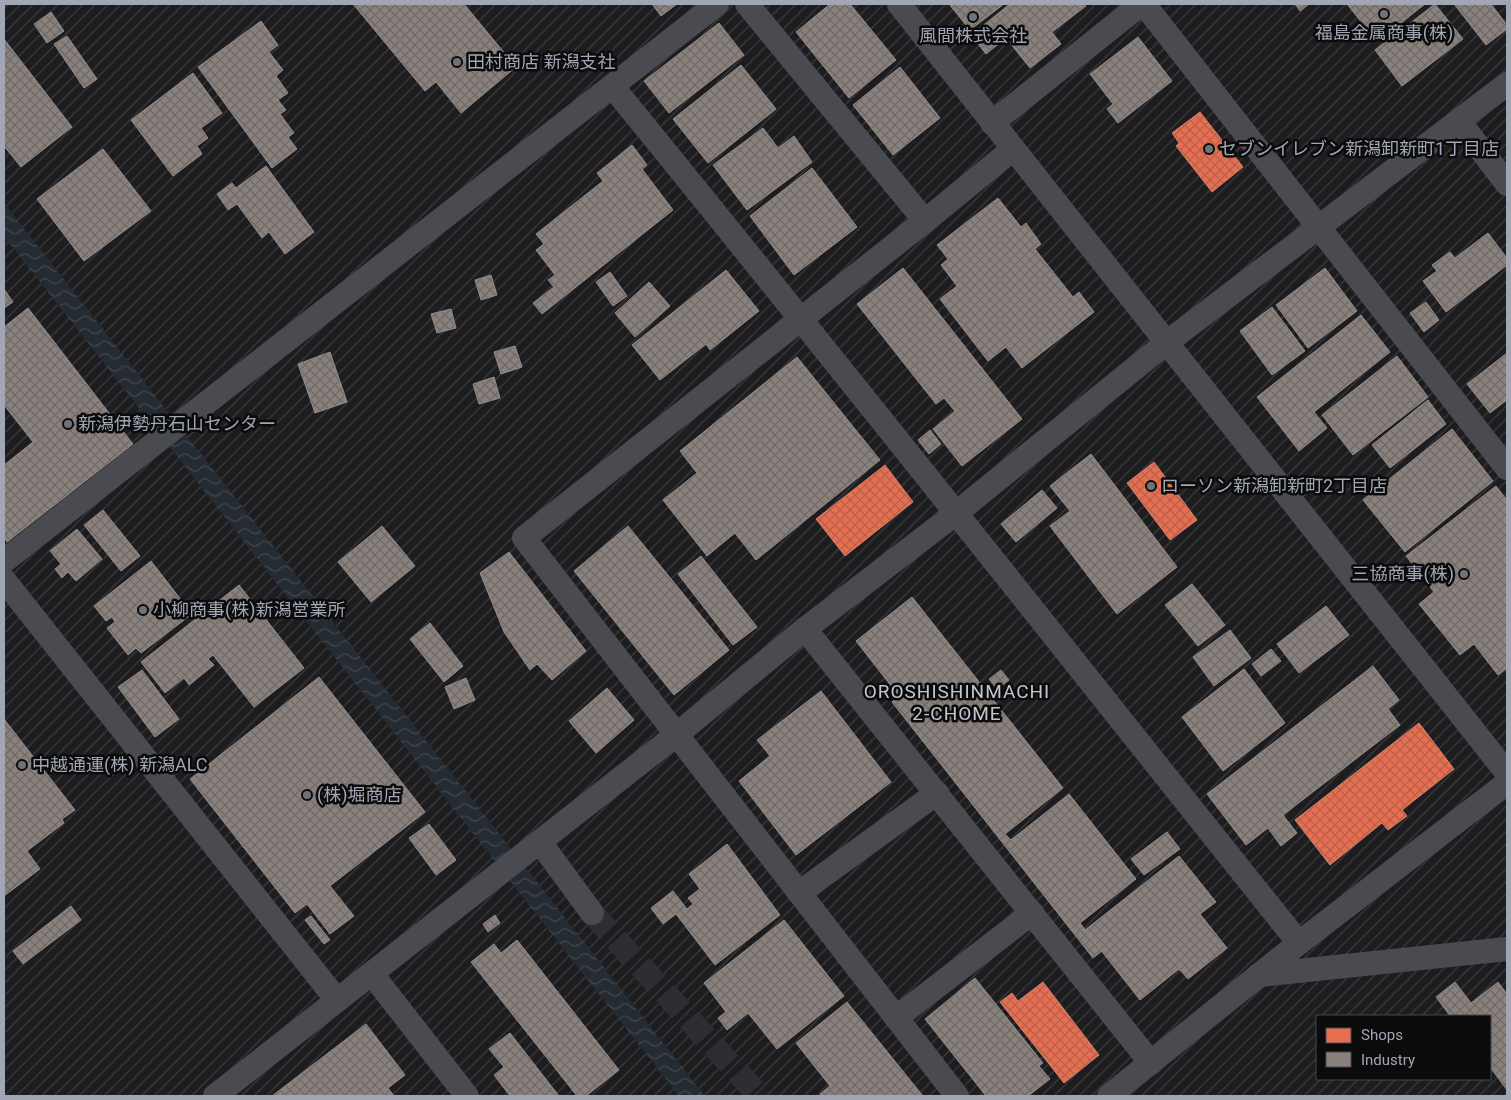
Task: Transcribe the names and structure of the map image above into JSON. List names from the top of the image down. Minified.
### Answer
{"districts":["OROSHISHINMACHI 2-CHOME"],"places":["福島金属商事(株)","風間株式会社","田村商店 新潟支社","セブンイレブン新潟卸新町1丁目店","新潟伊勢丹石山センター","ローソン新潟卸新町2丁目店","三協商事(株)","小柳商事(株)新潟営業所","中越通運(株) 新潟ALC","(株)堀商店"],"legend":["Shops","Industry"]}
